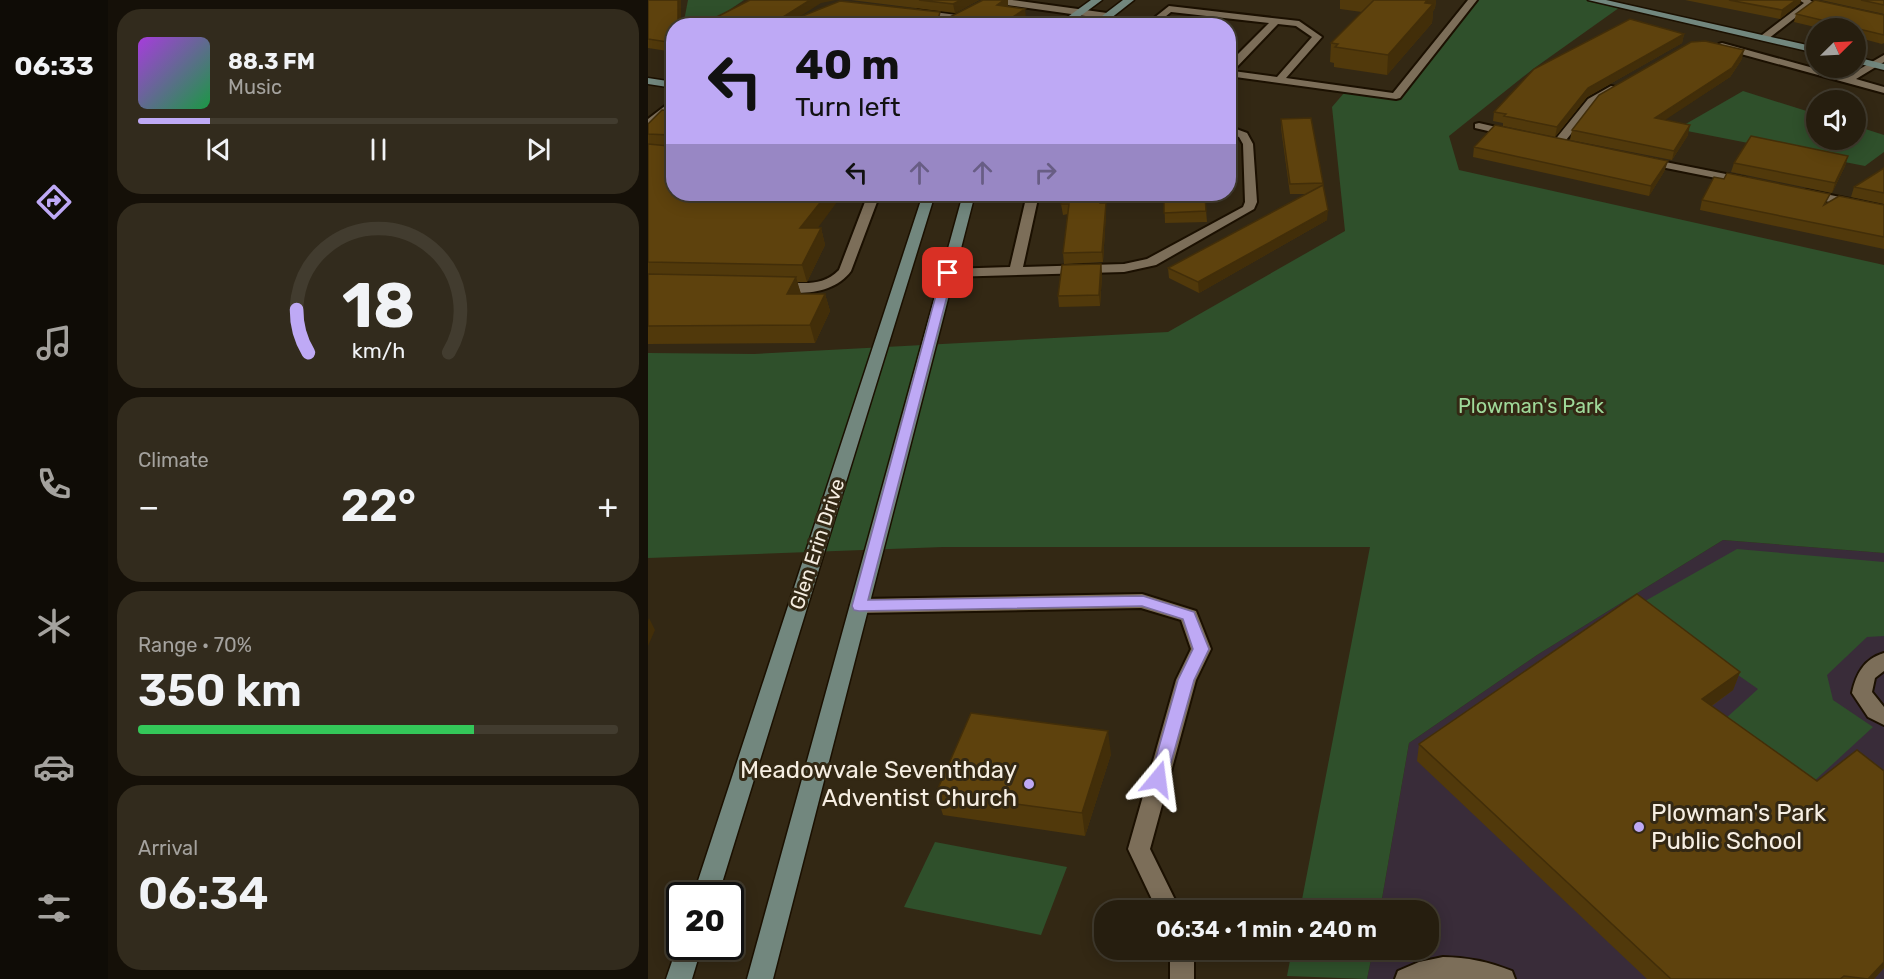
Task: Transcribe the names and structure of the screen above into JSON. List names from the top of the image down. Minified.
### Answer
{"streets":{"street":["Glen Erin Drive"]},"parks":["Plowman's Park"],"places":["Meadowvale Seventhday Adventist Church","Plowman's Park Public School"],"north":"top right","page":{"tabs":"06:33","turn":["40 m","Turn left"],"song":["88.3 FM","Music"],"tile":["Climate",["Range · 70%","350 km"],["Arrival","06:34"]],"heat":["−","22°","+"],"limit":"20","trip":"06:34 · 1 min · 240 m","gauge":["18","km/h"]}}
